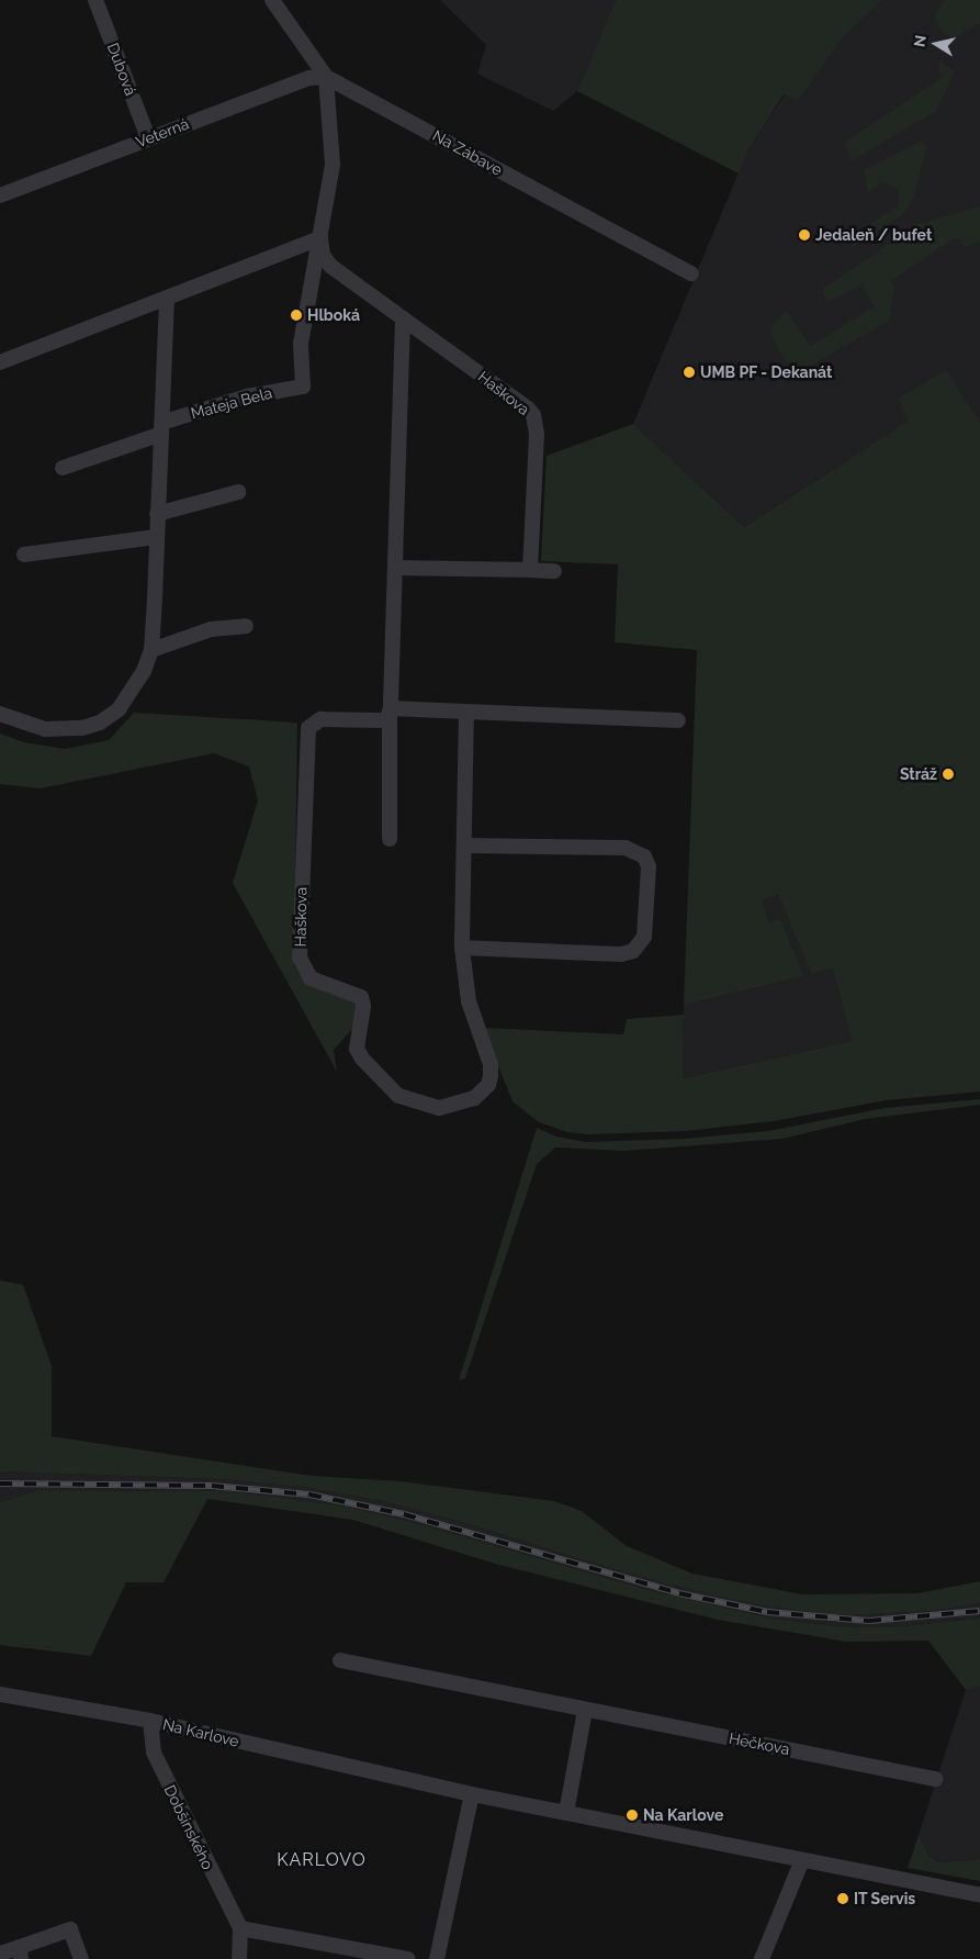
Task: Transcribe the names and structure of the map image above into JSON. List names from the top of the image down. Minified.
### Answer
{"streets":{"street":["Dubová","Veterná","Na Zábave","Haškova","Mateja Bela","Na Karlove","Hečkova","Dobšinského"]},"crossings":[["Dubová","Veterná"],["Veterná","Na Zábave"],["Haškova","Mateja Bela"],["Na Karlove","Dobšinského"]],"districts":["KARLOVO"],"places":["Jedaleň / bufet","Hlboká","UMB PF - Dekanát","Stráž","Na Karlove","IT Servis"],"north":"left"}
